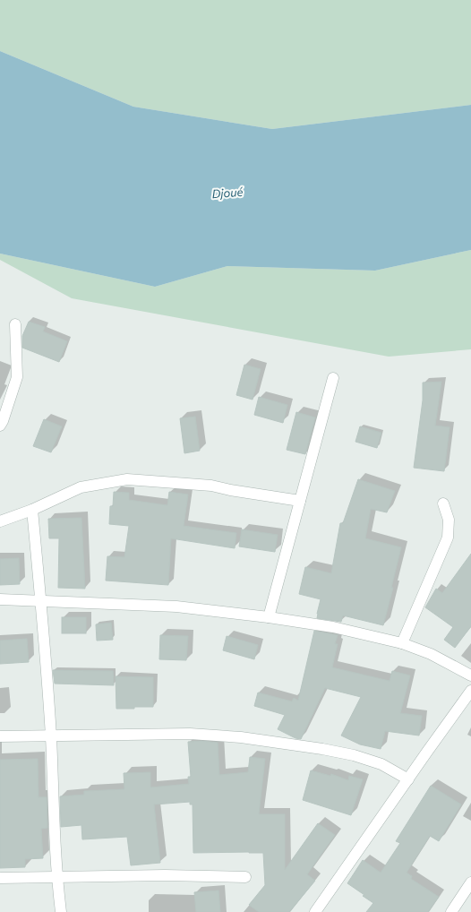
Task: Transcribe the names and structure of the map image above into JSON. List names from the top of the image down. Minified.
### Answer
{"water":["Djoué"]}
